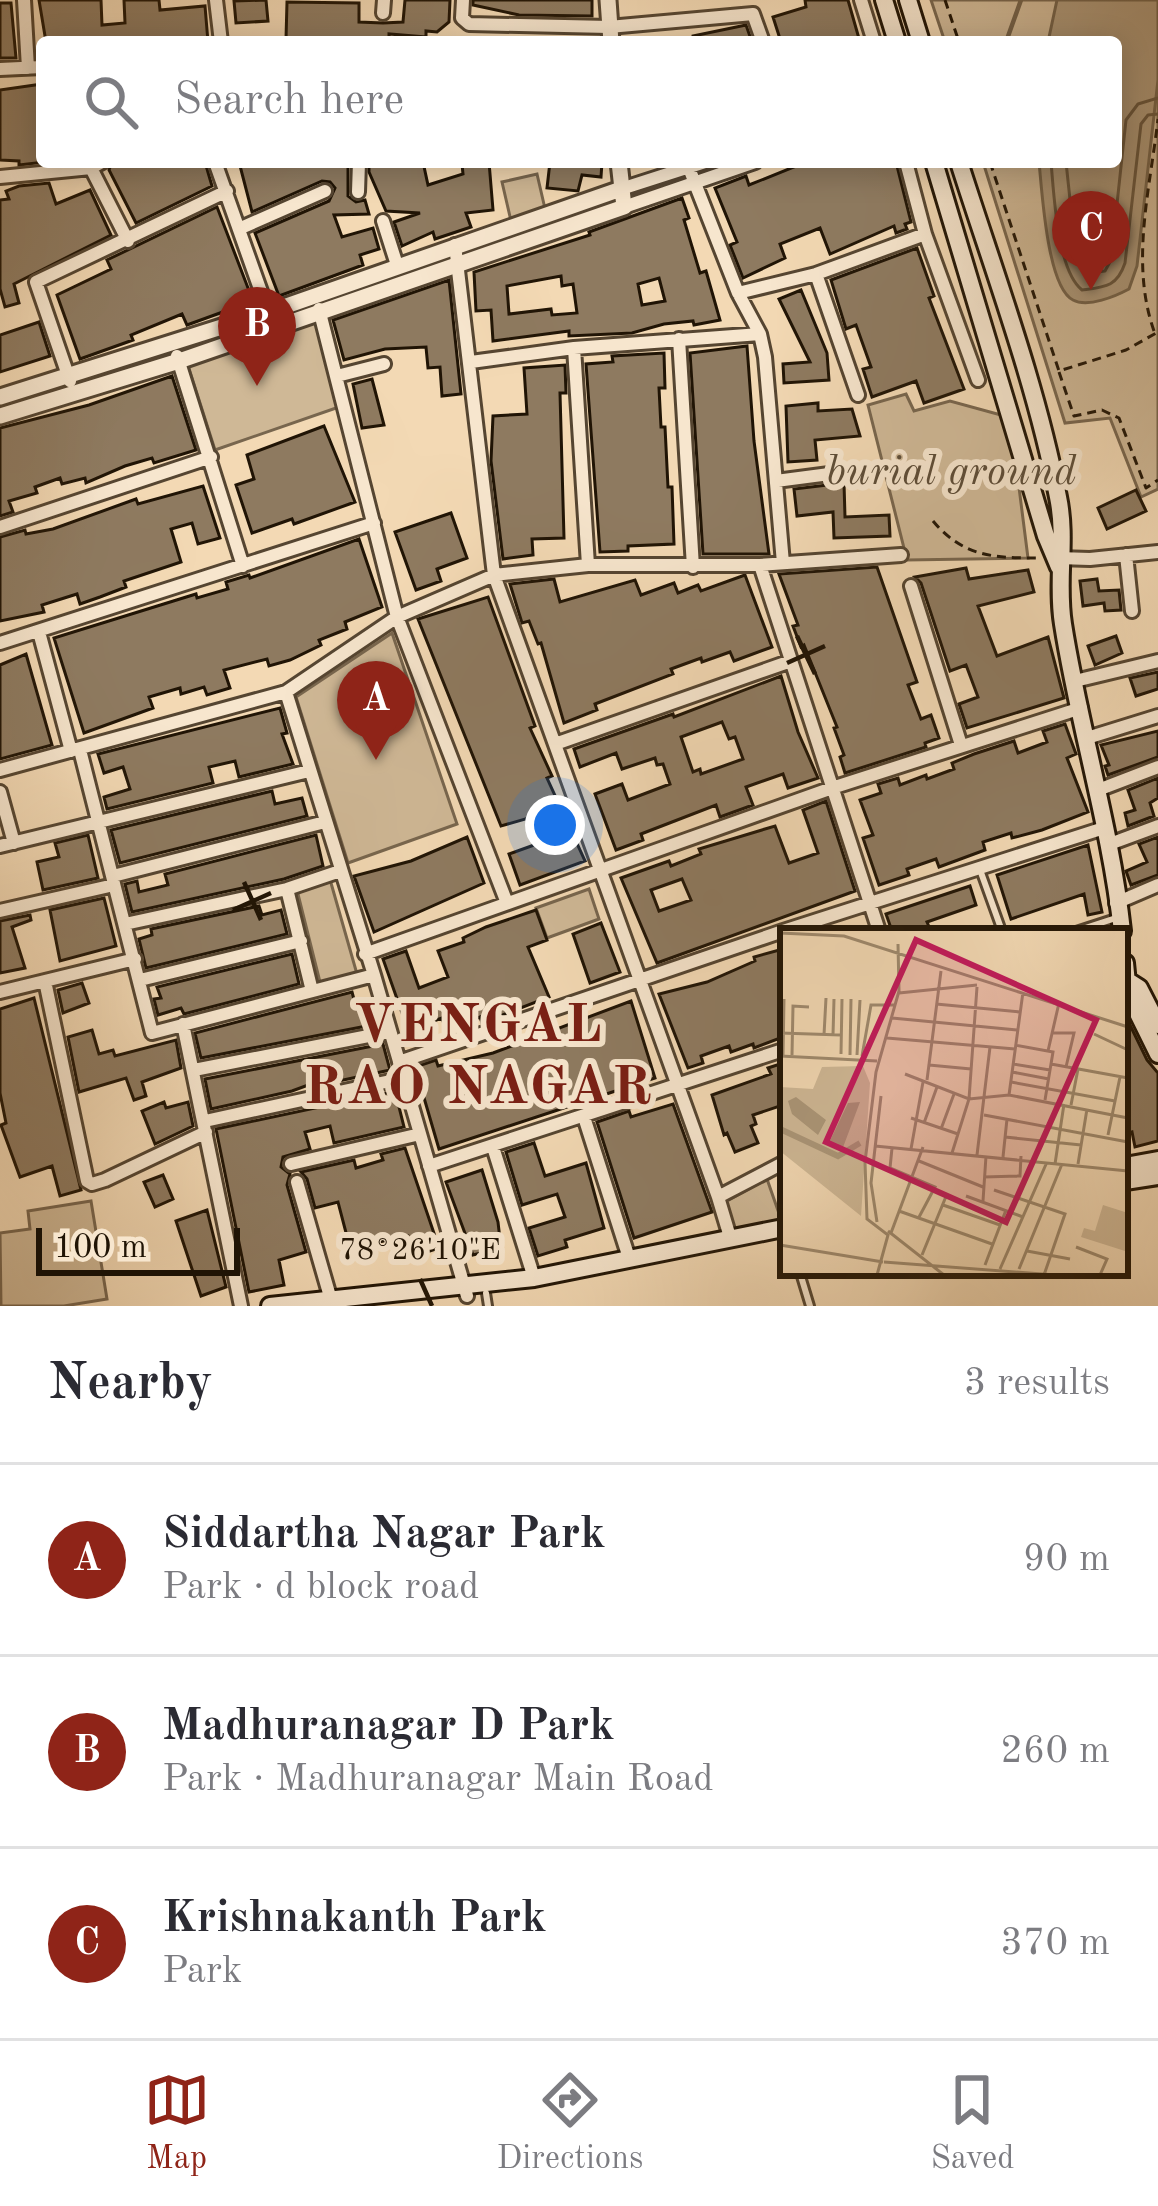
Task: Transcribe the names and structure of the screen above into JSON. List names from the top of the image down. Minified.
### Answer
{"districts":["VENGAL RAO NAGAR"],"parks":["burial ground"],"scale_bar":"100 m","page":{"search":"Search here","pins":["C","B","A"],"scale":"100 m","heading":["Nearby","3 results"],"list":[{"mark":"A","name":"Siddartha Nagar Park","note":"Park · d block road","value":"90 m"},{"mark":"B","name":"Madhuranagar D Park","note":"Park · Madhuranagar Main Road","value":"260 m"},{"mark":"C","name":"Krishnakanth Park","note":"Park","value":"370 m"}],"nav":["Map","Directions","Saved"]},"coordinates":["78°26'10\"E"]}
